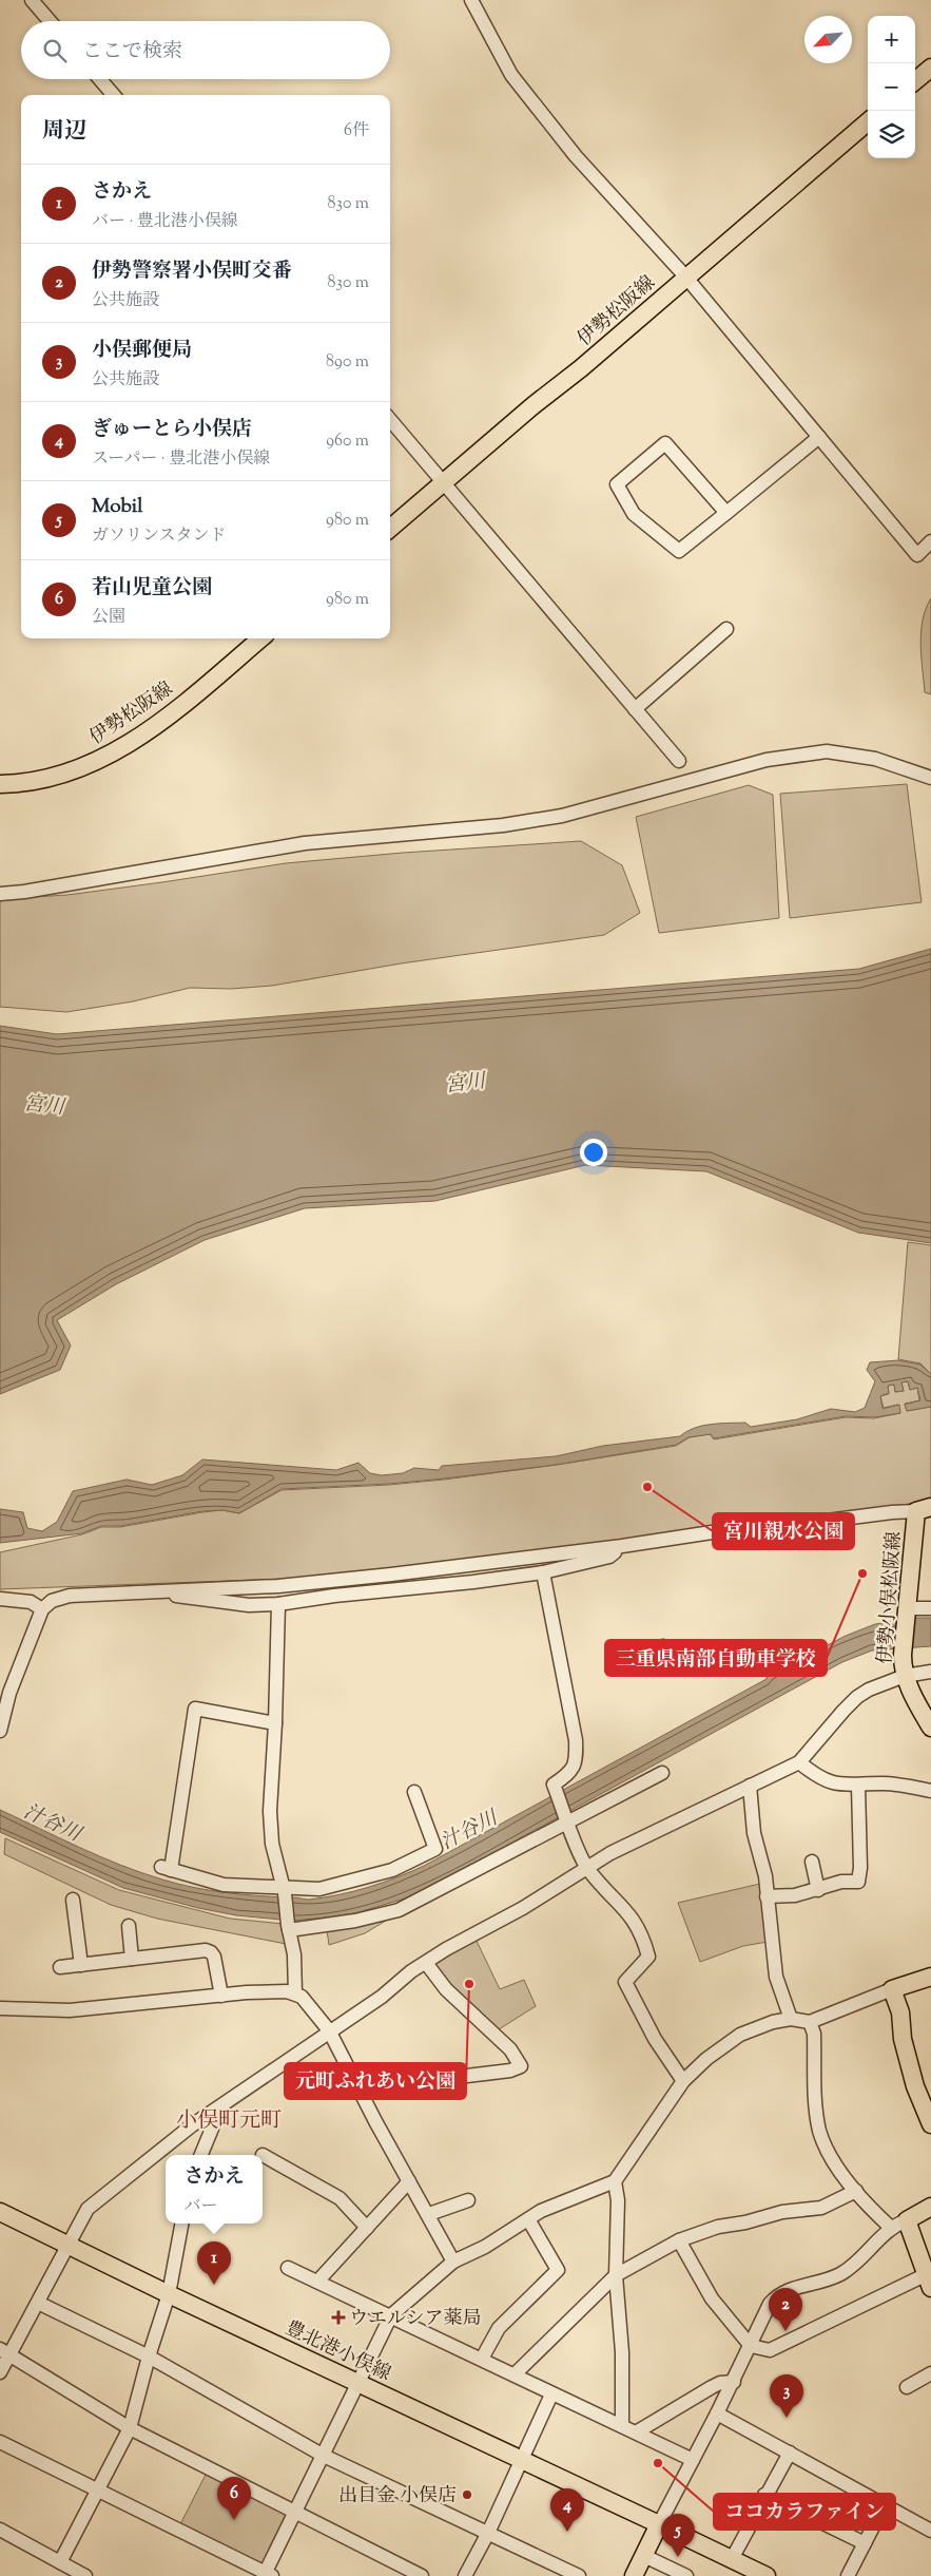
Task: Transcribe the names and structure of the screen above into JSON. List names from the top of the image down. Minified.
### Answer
{"streets":{"main road":["伊勢松阪線","伊勢小俣松阪線","豊北港小俣線"]},"districts":["小俣町元町"],"water":["宮川","汁谷川"],"places":{"other":["宮川親水公園","三重県南部自動車学校","元町ふれあい公園","ココカラファイン","出目金 小俣店"],"health":["ウエルシア薬局"]},"north":"bottom left","page":{"map_buttons":["+","−"],"search":"ここで検索","heading":["周辺","6件"],"list":[{"mark":"1","name":"さかえ","note":"バー · 豊北港小俣線","value":"830 m"},{"mark":"2","name":"伊勢警察署小俣町交番","note":"公共施設","value":"830 m"},{"mark":"3","name":"小俣郵便局","note":"公共施設","value":"890 m"},{"mark":"4","name":"ぎゅーとら小俣店","note":"スーパー · 豊北港小俣線","value":"960 m"},{"mark":"5","name":"Mobil","note":"ガソリンスタンド","value":"980 m"},{"mark":"6","name":"若山児童公園","note":"公園","value":"980 m"}],"popup":["さかえ","バー"],"pins":["1","2","3","6","4","5"]}}
